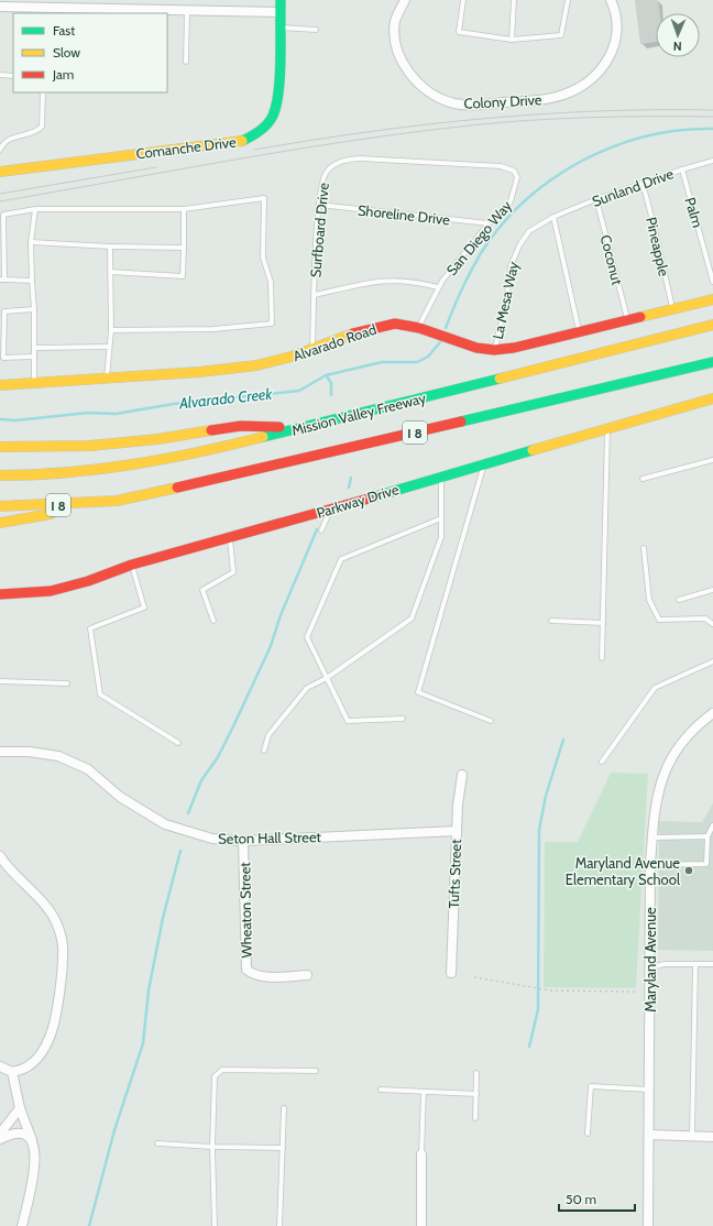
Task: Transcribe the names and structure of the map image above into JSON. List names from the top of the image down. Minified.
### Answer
{"streets":{"main road":["Comanche Drive","Alvarado Road","Mission Valley Freeway","I 8","Parkway Drive"],"street":["Colony Drive","Seton Hall Street","Tufts Street","Wheaton Street","Maryland Avenue"],"lane":["Sunland Drive","Palm","Shoreline Drive","Surfboard Drive","San Diego Way","Pineapple","Coconut","La Mesa Way"]},"crossings":[["Sunland Drive","Palm"],["Sunland Drive","Pineapple"],["Sunland Drive","Coconut"],["Sunland Drive","La Mesa Way"],["Shoreline Drive","Surfboard Drive"],["Shoreline Drive","San Diego Way"],["Surfboard Drive","San Diego Way"],["Surfboard Drive","Alvarado Road"],["San Diego Way","Alvarado Road"],["Pineapple","Alvarado Road"],["Coconut","Alvarado Road"],["La Mesa Way","Alvarado Road"],["Seton Hall Street","Tufts Street"],["Seton Hall Street","Wheaton Street"]],"water":["Alvarado Creek"],"places":["Maryland Avenue Elementary School"],"legend":["Fast","Slow","Jam"],"scale_bar":"50 m","north":"bottom"}
